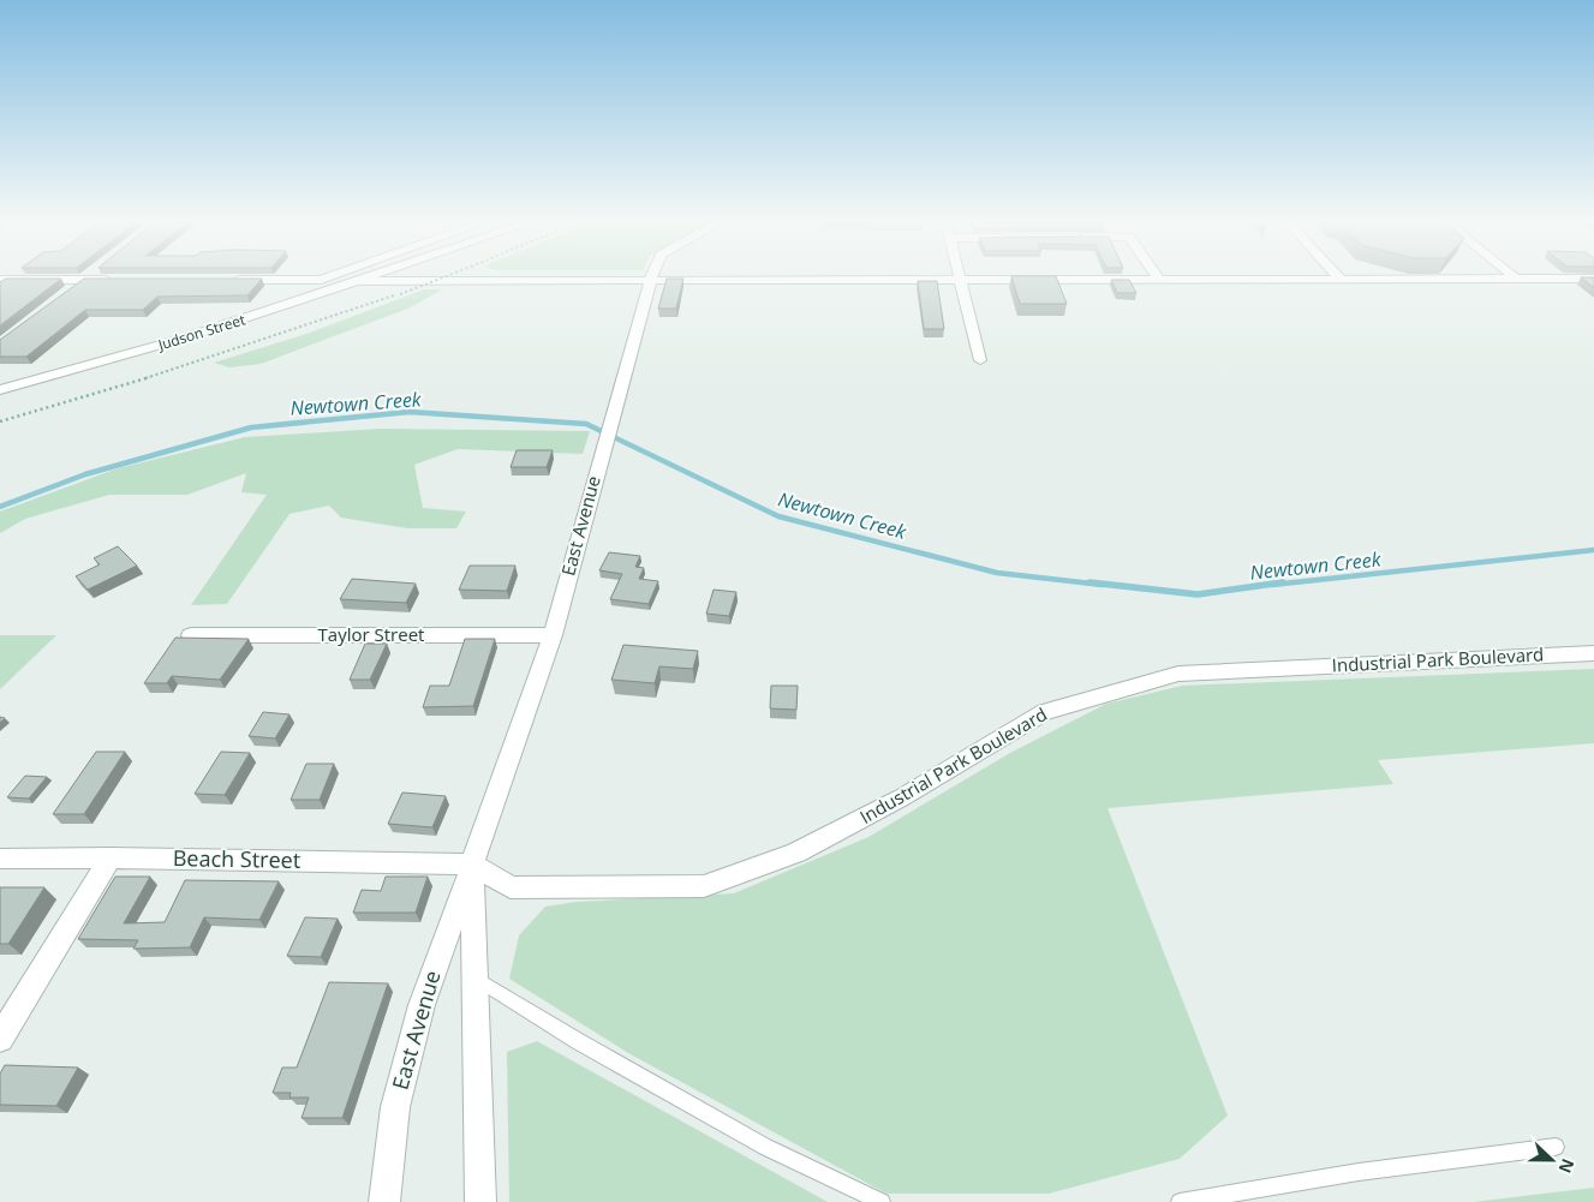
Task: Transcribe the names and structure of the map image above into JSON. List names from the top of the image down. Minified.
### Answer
{"streets":{"street":["Judson Street","East Avenue","Taylor Street","Industrial Park Boulevard","Beach Street"]},"crossings":[["East Avenue","Taylor Street"],["East Avenue","Industrial Park Boulevard"],["East Avenue","Beach Street"],["Industrial Park Boulevard","Beach Street"]],"water":["Newtown Creek"],"north":"right"}
